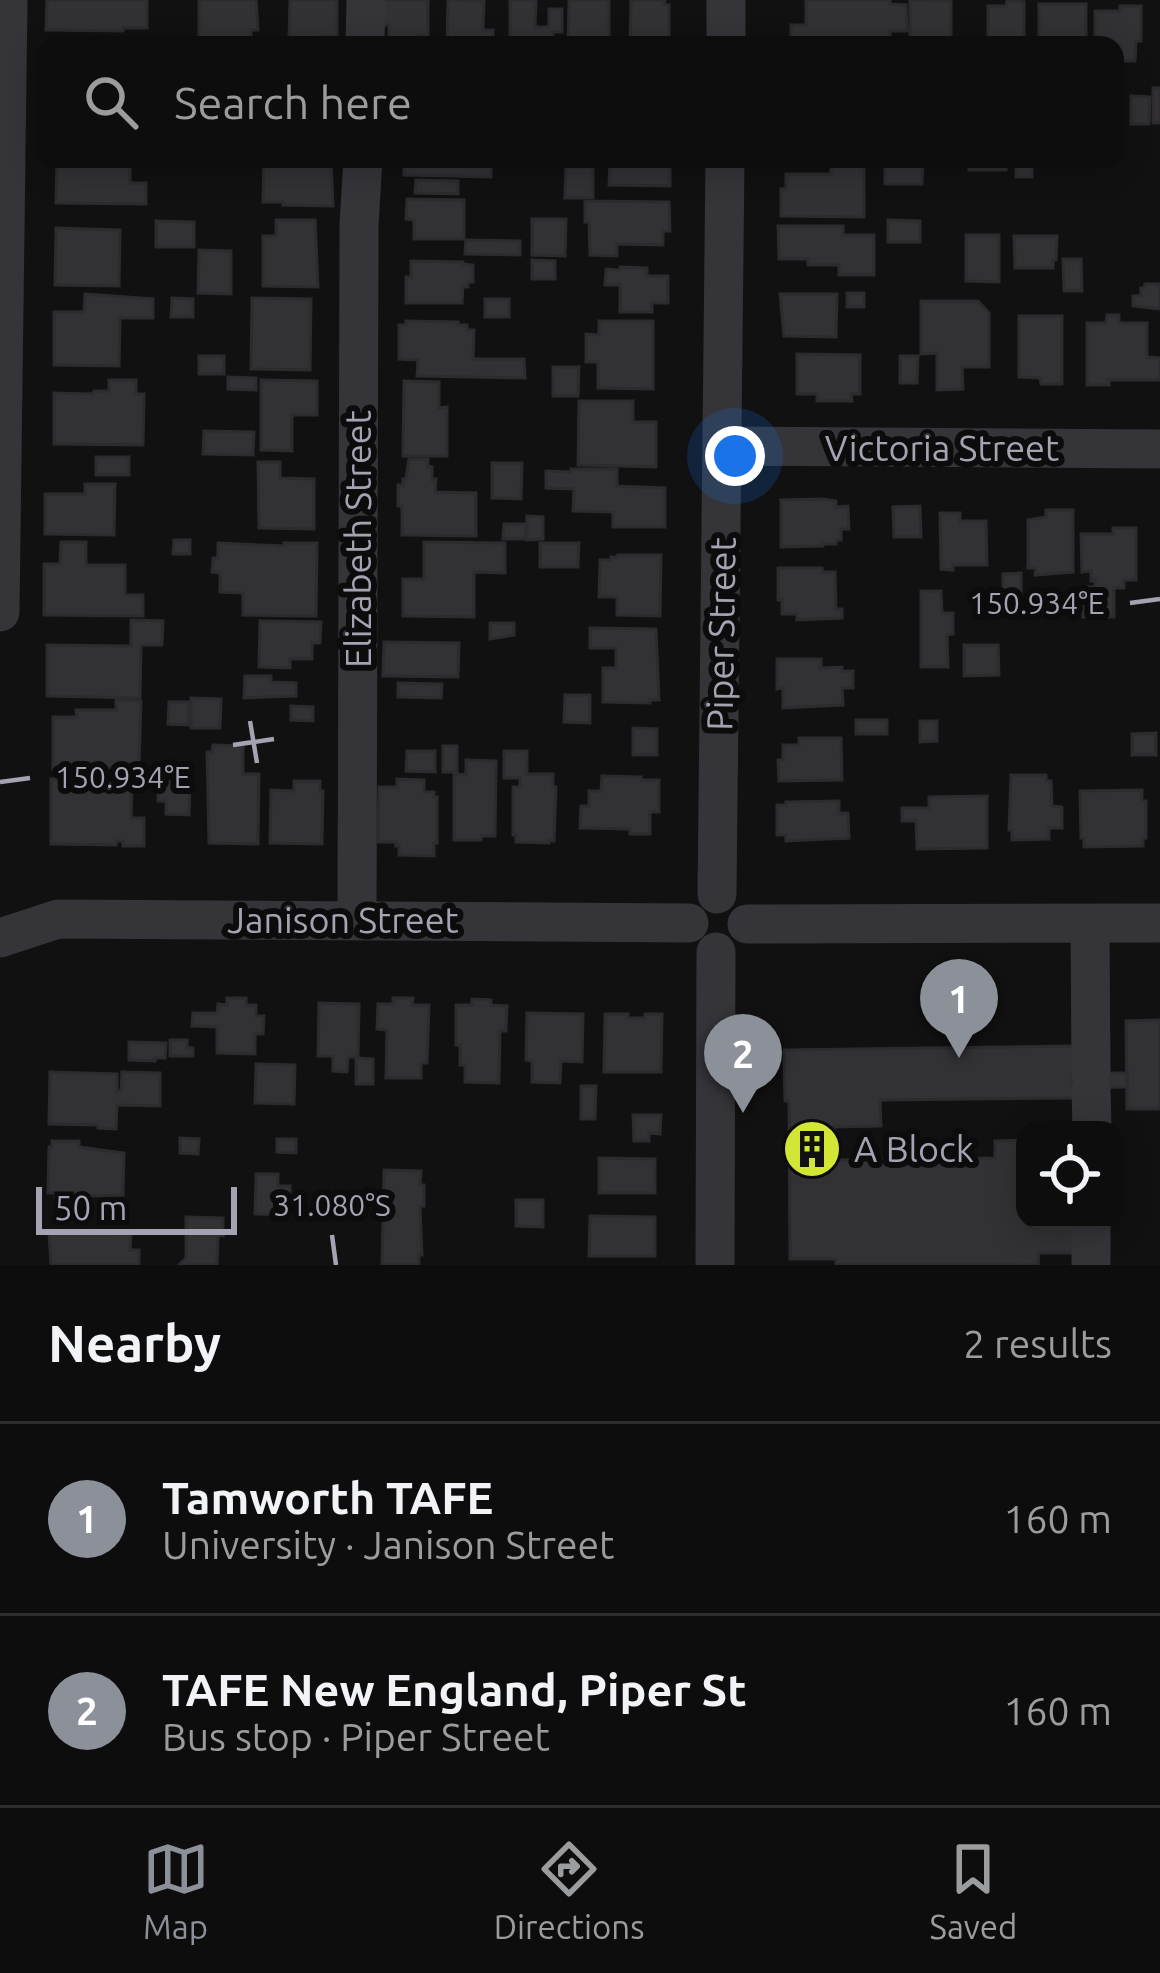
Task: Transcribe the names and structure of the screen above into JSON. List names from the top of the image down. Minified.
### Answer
{"streets":{"street":["Victoria Street","Elizabeth Street","Piper Street","Janison Street"]},"crossings":[["Victoria Street","Piper Street"],["Elizabeth Street","Janison Street"],["Piper Street","Janison Street"]],"places":{"building":["A Block"]},"scale_bar":"50 m","page":{"search":"Search here","pins":["1","2"],"scale":"50 m","heading":["Nearby","2 results"],"list":[{"mark":"1","name":"Tamworth TAFE","note":"University · Janison Street","value":"160 m"},{"mark":"2","name":"TAFE New England, Piper St","note":"Bus stop · Piper Street","value":"160 m"}],"nav":["Map","Directions","Saved"]},"coordinates":["150.934°E","31.080°S"]}
